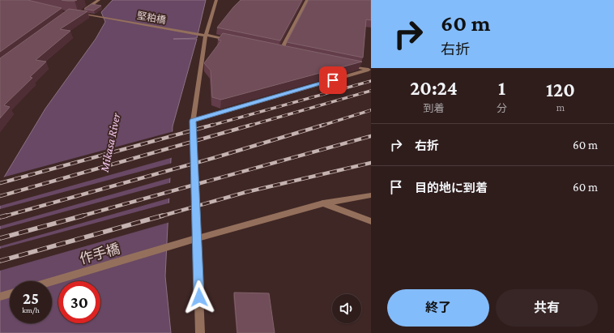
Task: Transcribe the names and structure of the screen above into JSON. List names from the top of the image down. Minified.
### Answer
{"streets":{"street":["堅粕橋","作手橋"]},"water":["Mikasa River"],"page":{"turn":["60 m","右折"],"eta":["20:24","到着","1","分","120","m"],"list":[{"name":"右折","value":"60 m"},{"name":"目的地に到着","value":"60 m"}],"speed":"25 km/h","limit":"30","buttons":["終了","共有"]}}
